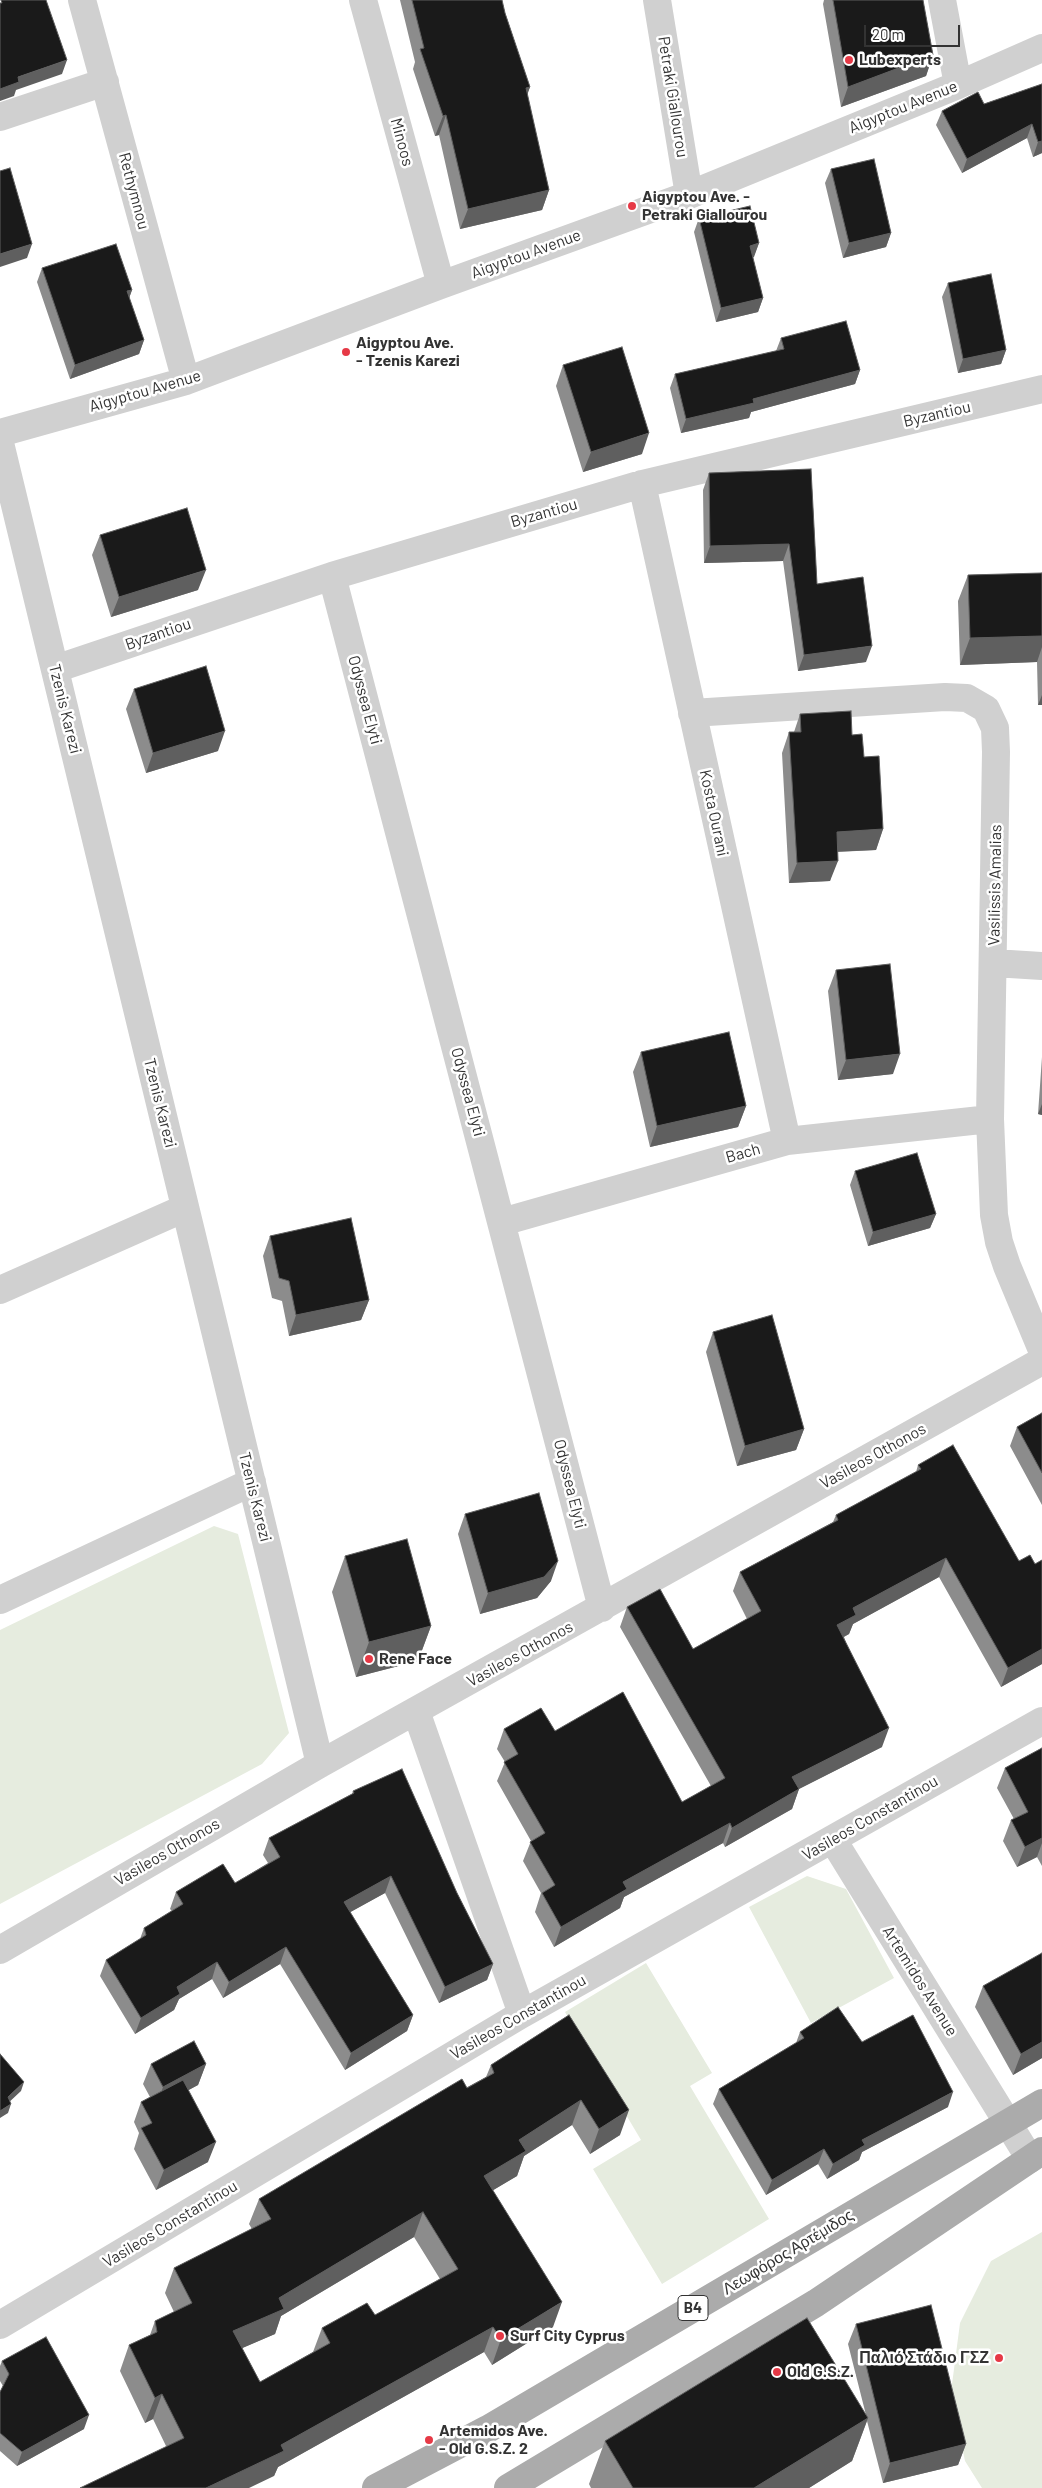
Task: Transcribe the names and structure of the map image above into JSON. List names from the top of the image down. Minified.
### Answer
{"streets":{"main road":["Λεωφόρος Αρτέμιδος","B4"],"street":["Petraki Giallourou","Aigyptou Avenue","Minoos","Rethymnou","Byzantiou","Odyssea Elyti","Tzenis Karezi","Kosta Ourani","Vasilissis Amalias","Bach","Vasileos Othonos","Vasileos Constantinou","Artemidos Avenue"]},"crossings":[["Petraki Giallourou","Aigyptou Avenue"],["Aigyptou Avenue","Minoos"],["Aigyptou Avenue","Rethymnou"],["Byzantiou","Odyssea Elyti"],["Byzantiou","Tzenis Karezi"],["Byzantiou","Kosta Ourani"],["Odyssea Elyti","Bach"],["Odyssea Elyti","Vasileos Othonos"],["Tzenis Karezi","Vasileos Othonos"],["Kosta Ourani","Vasilissis Amalias"],["Kosta Ourani","Bach"],["Vasilissis Amalias","Bach"],["Vasileos Constantinou","Artemidos Avenue"],["Artemidos Avenue","Λεωφόρος Αρτέμιδος"]],"places":["Lubexperts","Aigyptou Ave. - Petraki Giallourou","Aigyptou Ave. - Tzenis Karezi","Rene Face","Surf City Cyprus","Παλιό Στάδιο ΓΣΖ","Old G.S.Z.","Artemidos Ave. - Old G.S.Z. 2"],"scale_bar":"20 m"}
